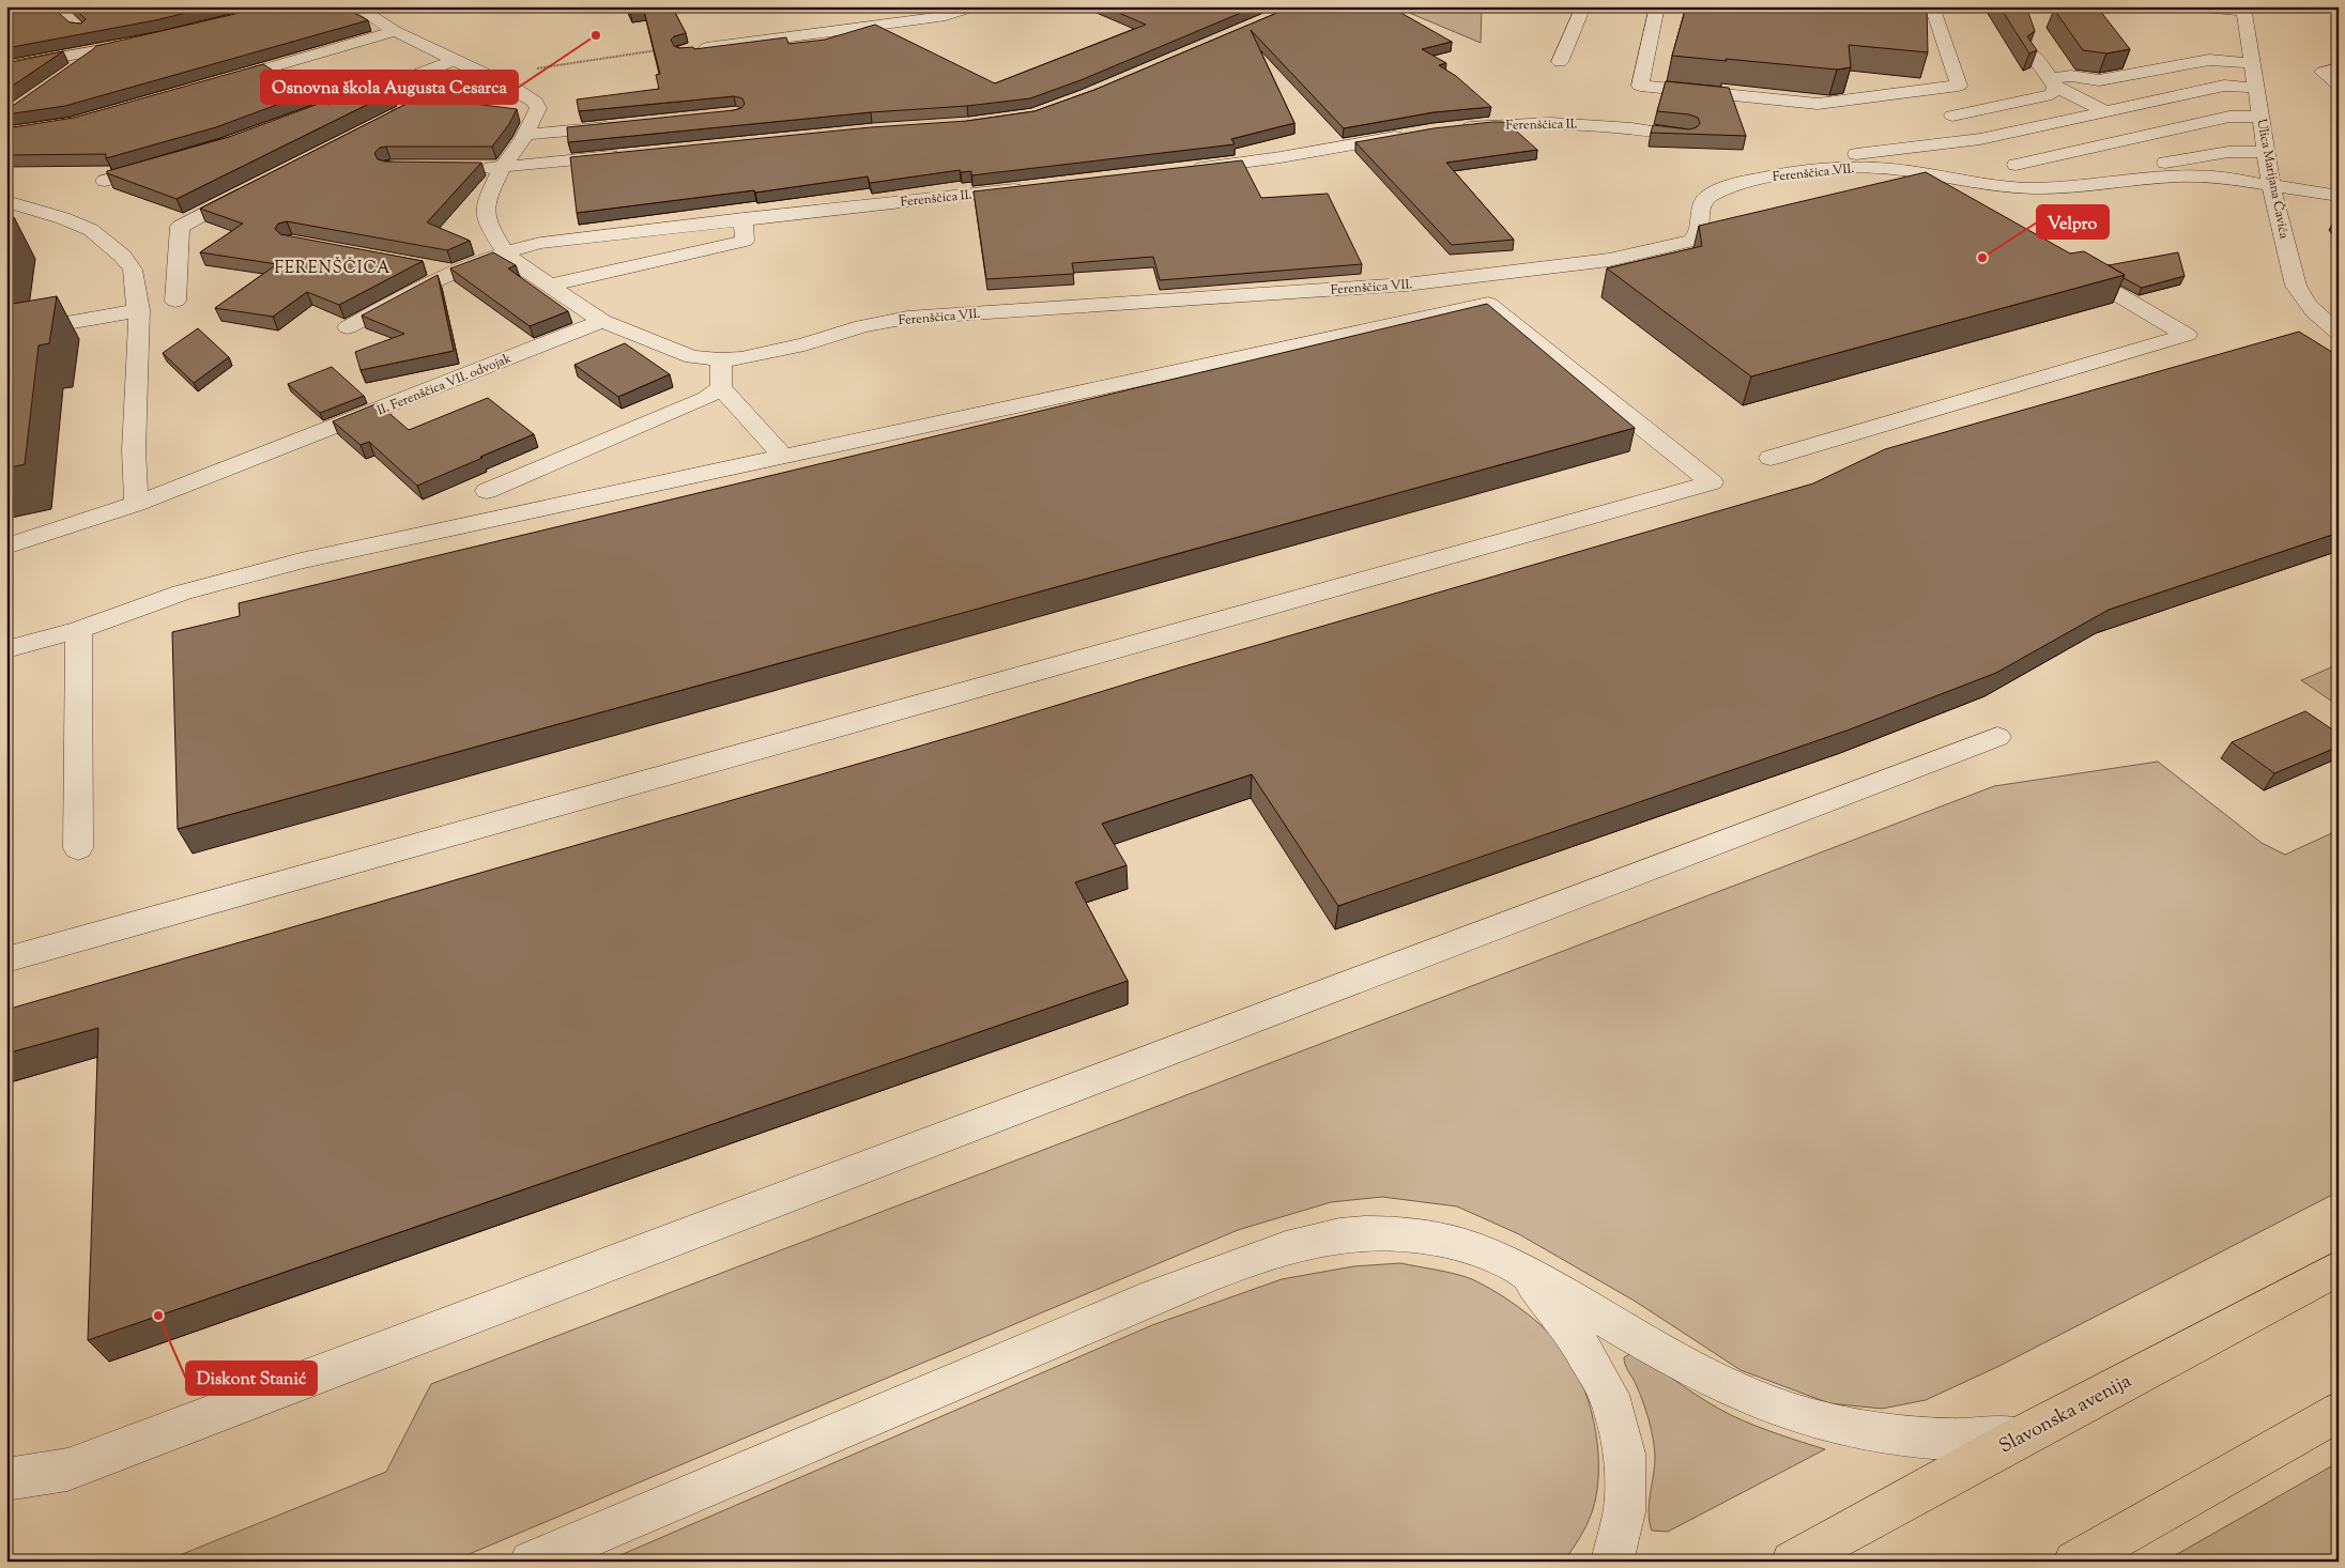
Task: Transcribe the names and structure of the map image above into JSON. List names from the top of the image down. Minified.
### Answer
{"streets":{"main road":["Slavonska avenija"],"street":["Ferenščica II.","Ferenščica VII.","Ulica Marijana Čavića","II. Ferenščica VII. odvojak"]},"crossings":[["Ferenščica VII.","Ulica Marijana Čavića"]],"districts":["FERENŠČICA"],"places":["Osnovna škola Augusta Cesarca","Velpro","Diskont Stanić"]}
